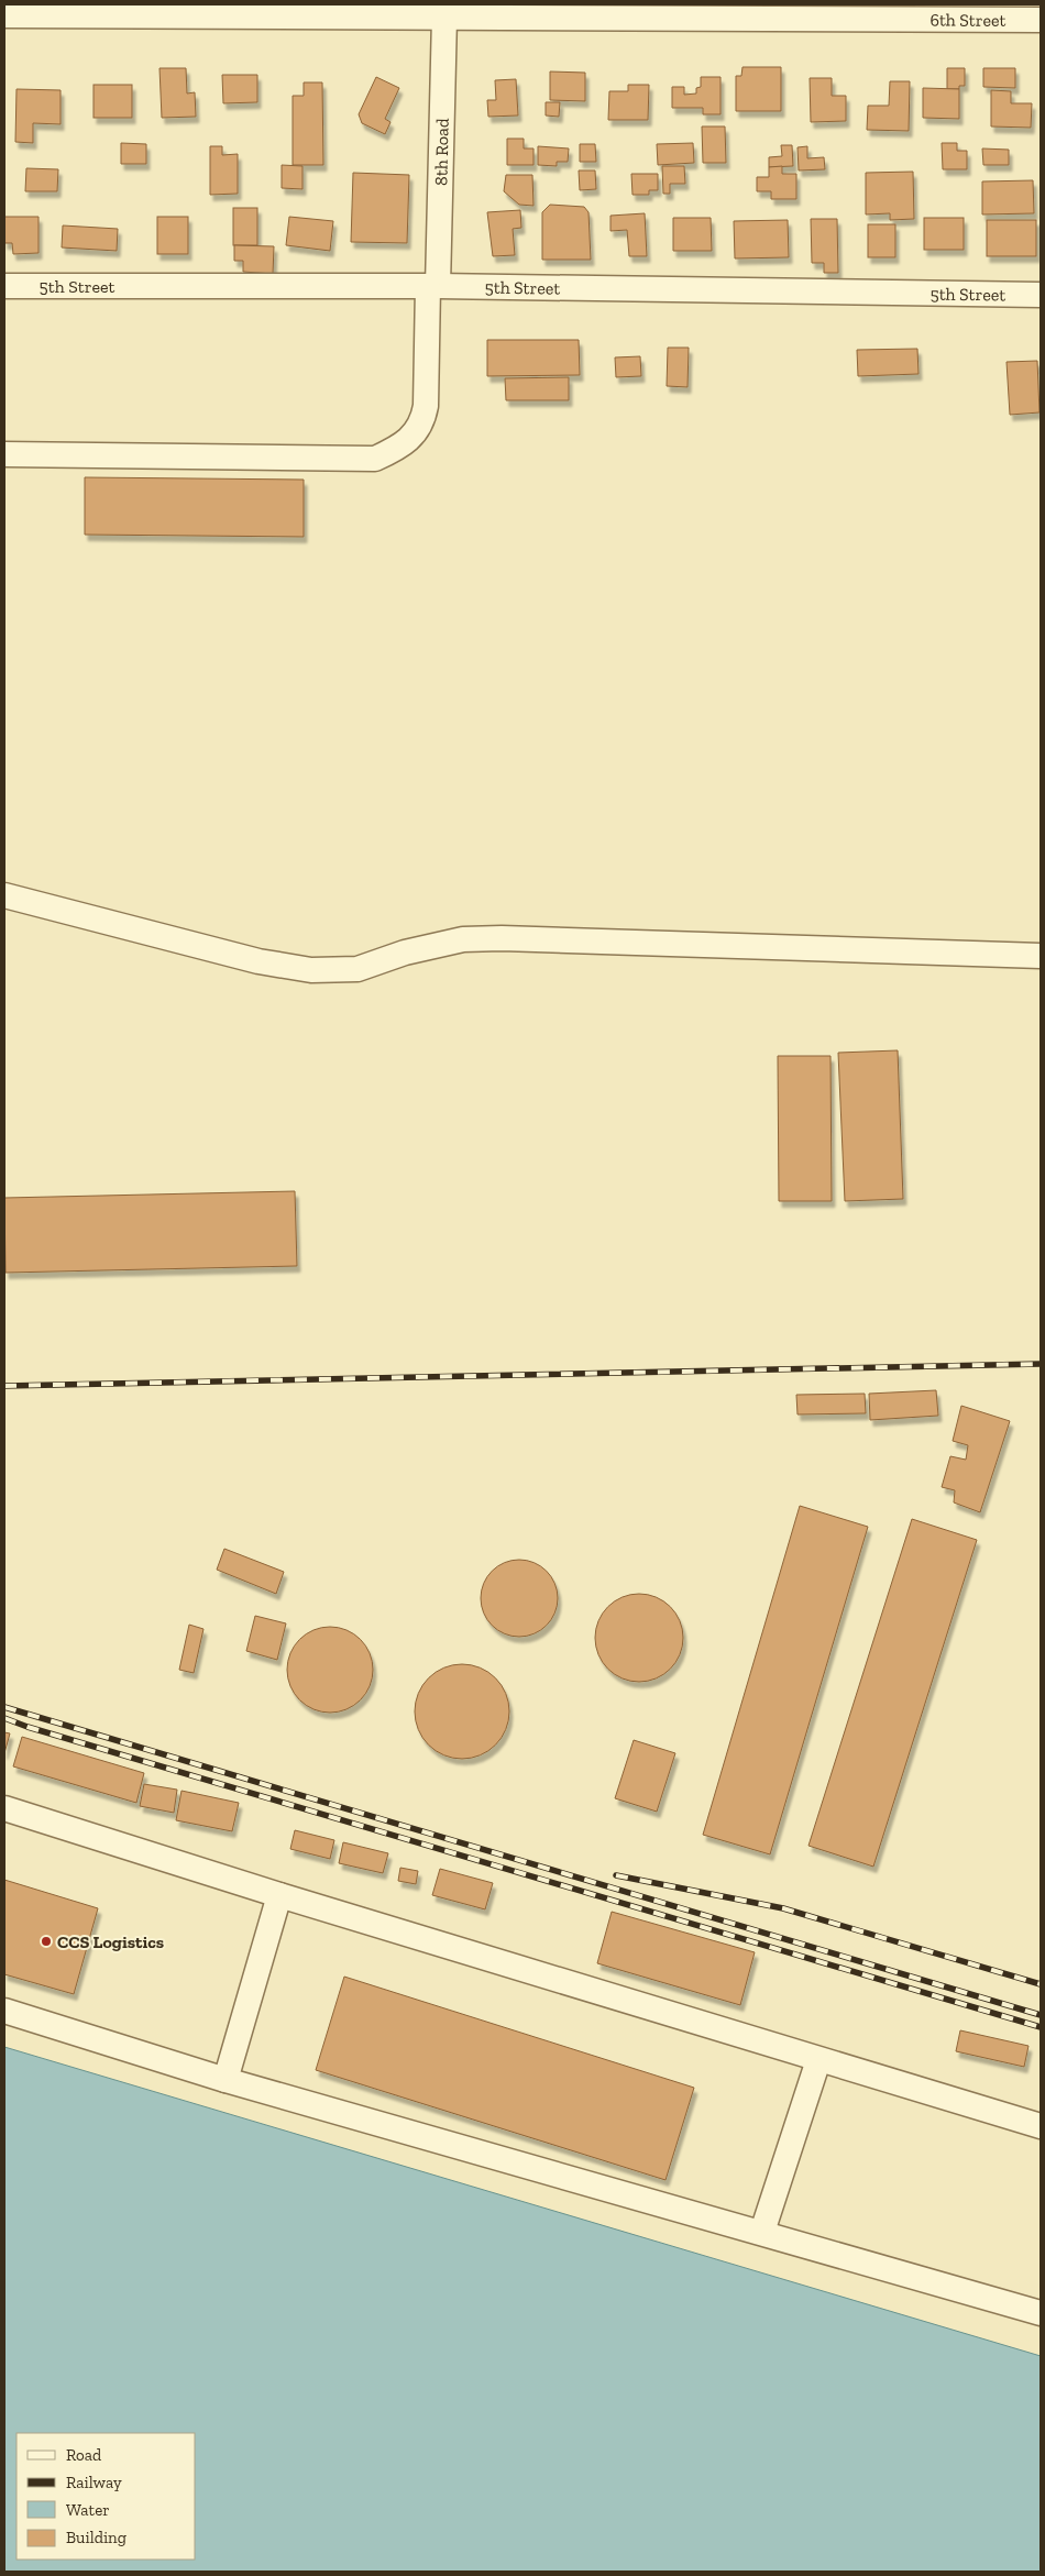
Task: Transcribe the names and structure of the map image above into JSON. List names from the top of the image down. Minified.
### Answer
{"streets":{"street":["6th Street","8th Road","5th Street"]},"crossings":[["6th Street","8th Road"],["8th Road","5th Street"]],"places":["CCS Logistics"],"legend":["Road","Railway","Water","Building"]}
